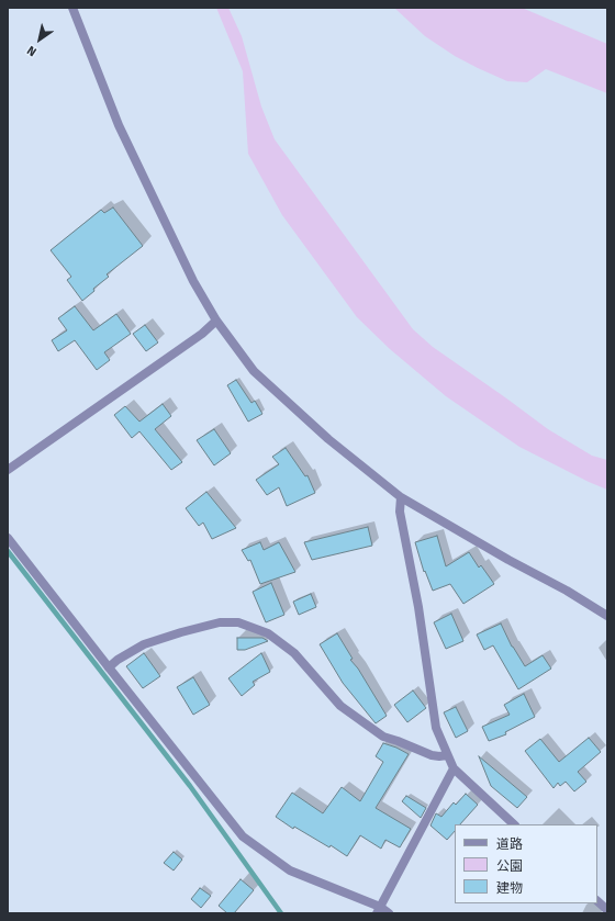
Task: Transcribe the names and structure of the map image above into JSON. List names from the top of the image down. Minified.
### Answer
{"legend":["道路","公園","建物"],"north":"bottom left"}
